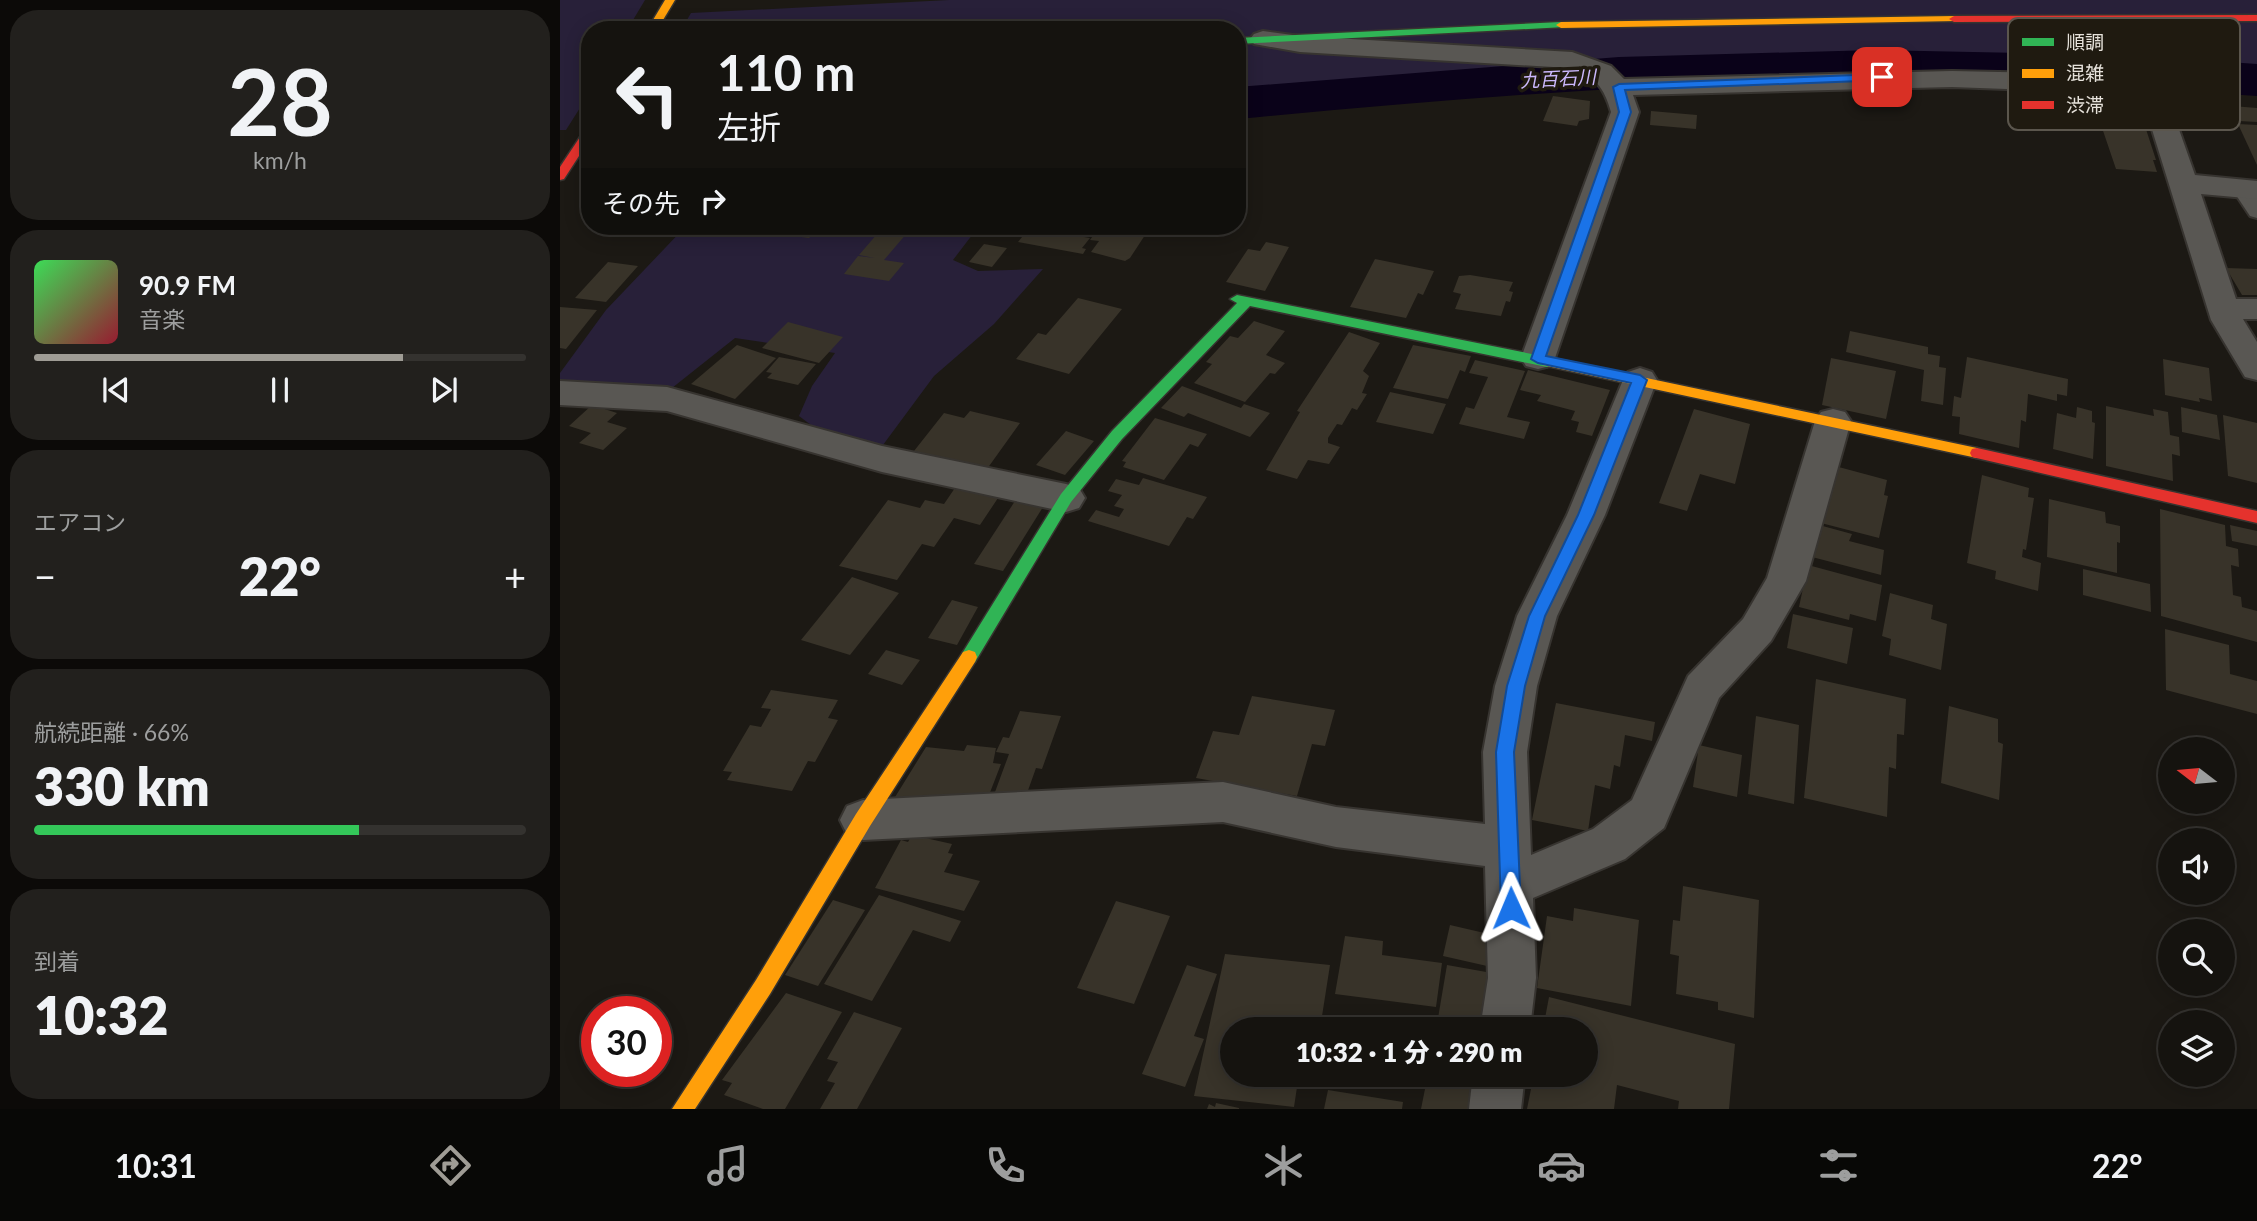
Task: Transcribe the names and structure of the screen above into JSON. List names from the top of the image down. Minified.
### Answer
{"water":["九百石川"],"legend":["順調","混雑","渋滞"],"north":"left","page":{"tile":[["28","km/h"],"エアコン",["航続距離 · 66%","330 km"],["到着","10:32"]],"turn":["110 m","左折"],"then":"その先","song":["90.9 FM","音楽"],"heat":["−","22°","+"],"limit":"30","trip":"10:32 · 1 分 · 290 m","tabs":["10:31","22°"]}}
